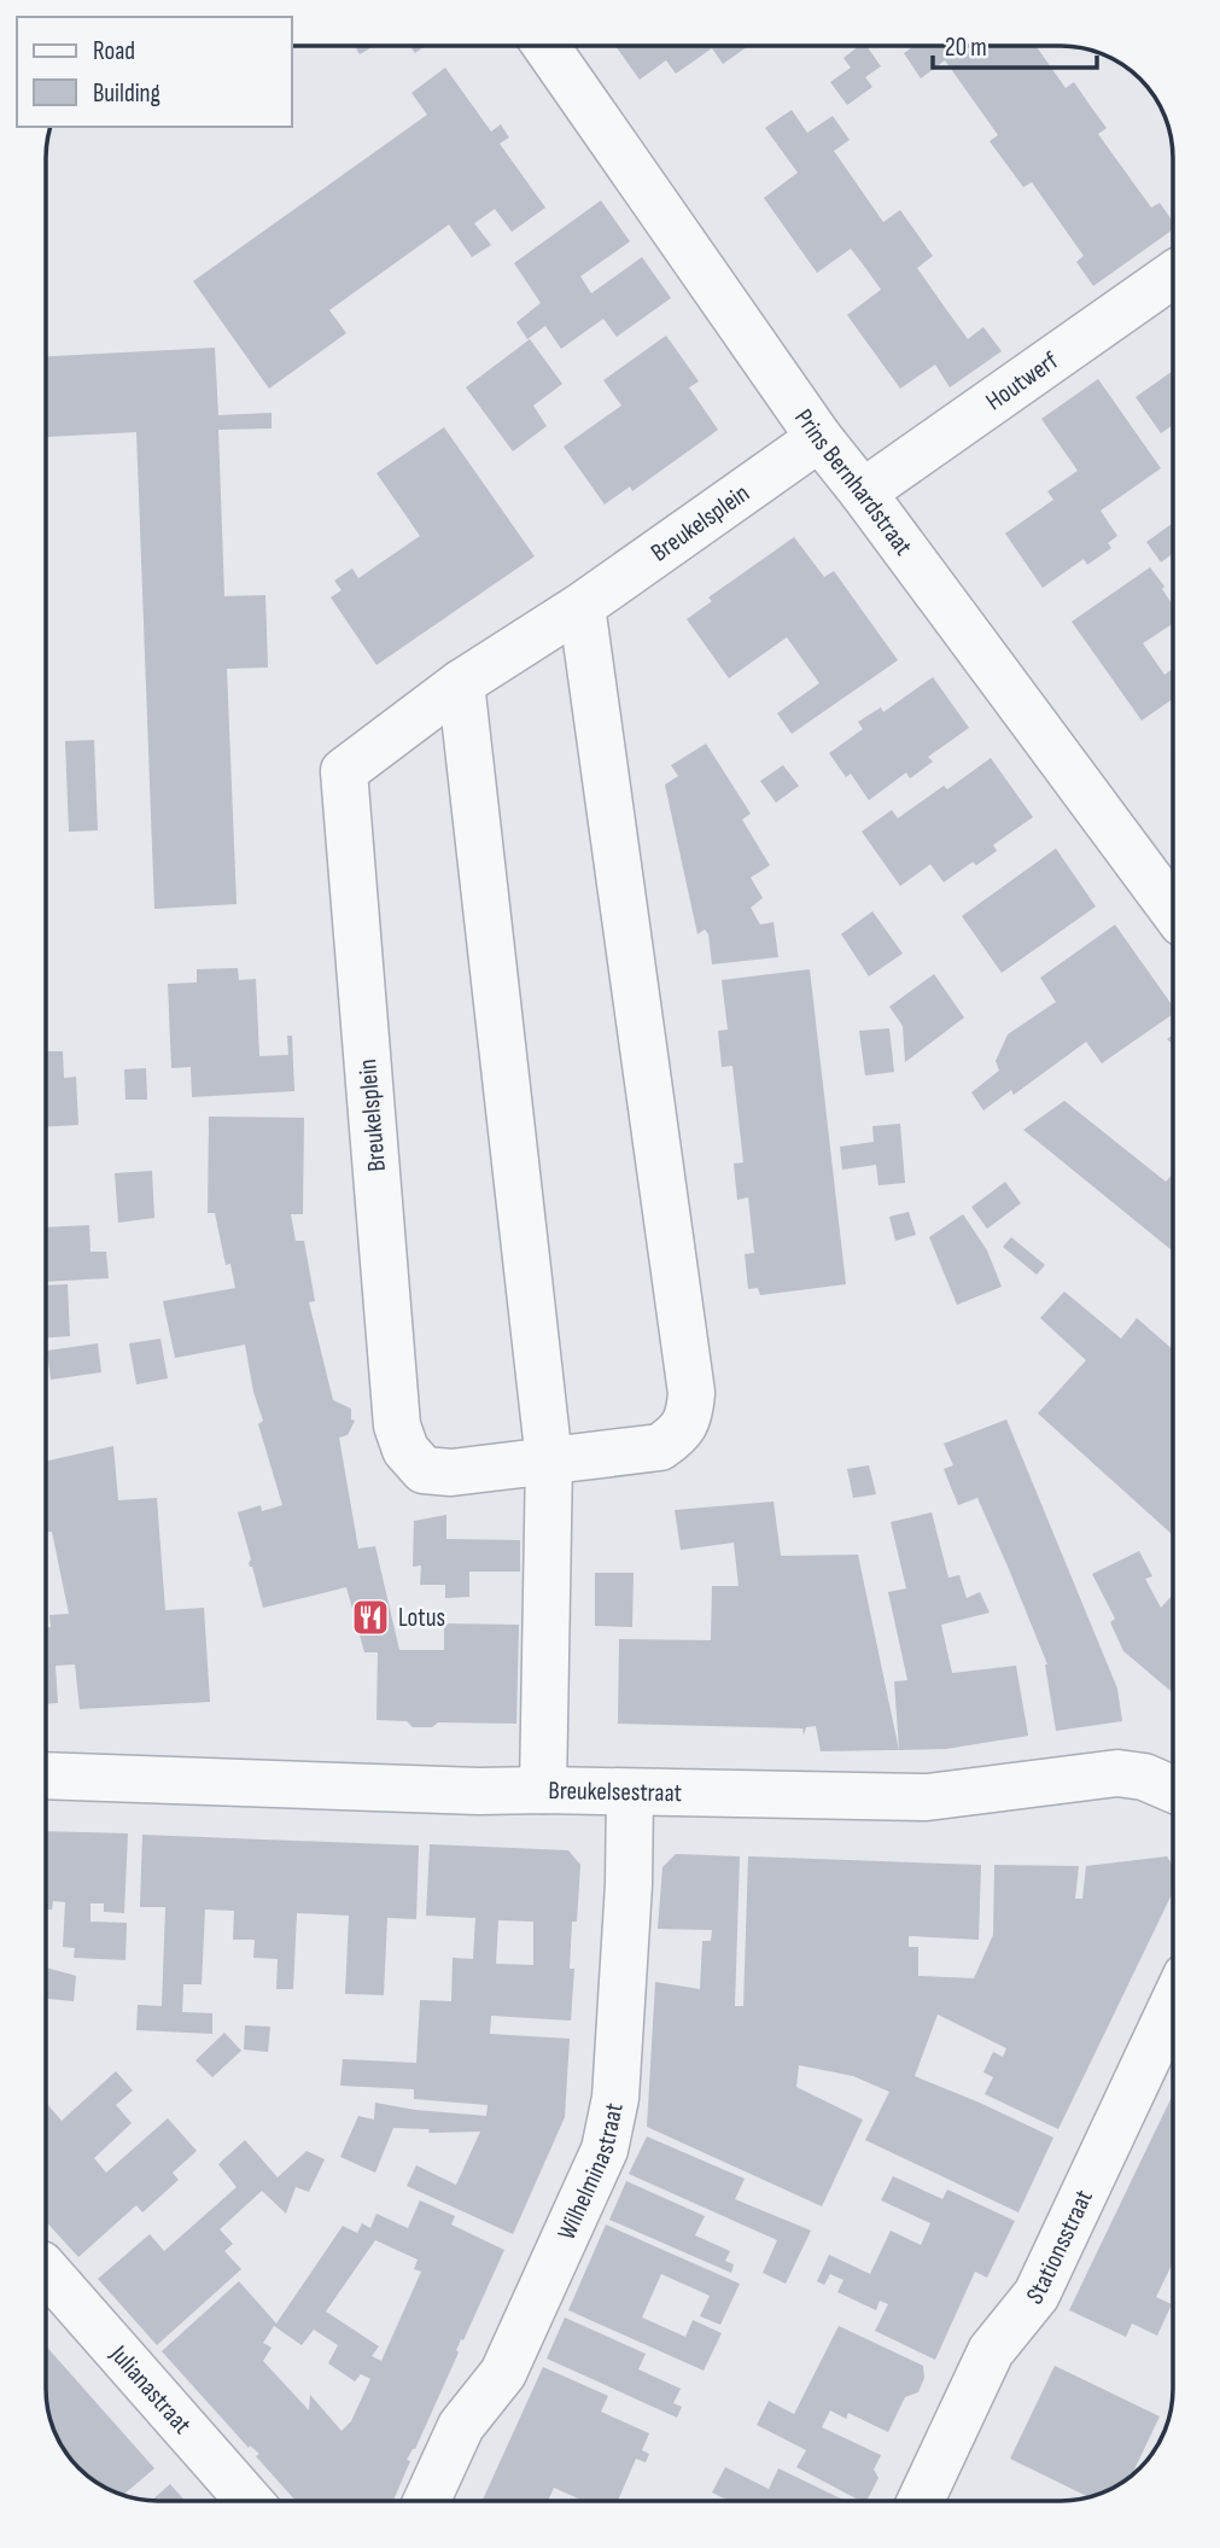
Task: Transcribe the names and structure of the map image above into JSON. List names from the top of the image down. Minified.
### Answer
{"streets":{"street":["Houtwerf","Prins Bernhardstraat","Breukelsplein","Breukelsestraat","Wilhelminastraat","Stationsstraat","Julianastraat"]},"crossings":[["Houtwerf","Prins Bernhardstraat"],["Prins Bernhardstraat","Breukelsplein"],["Breukelsestraat","Wilhelminastraat"]],"places":{"restaurant":["Lotus"]},"legend":["Road","Building"],"scale_bar":"20 m"}
